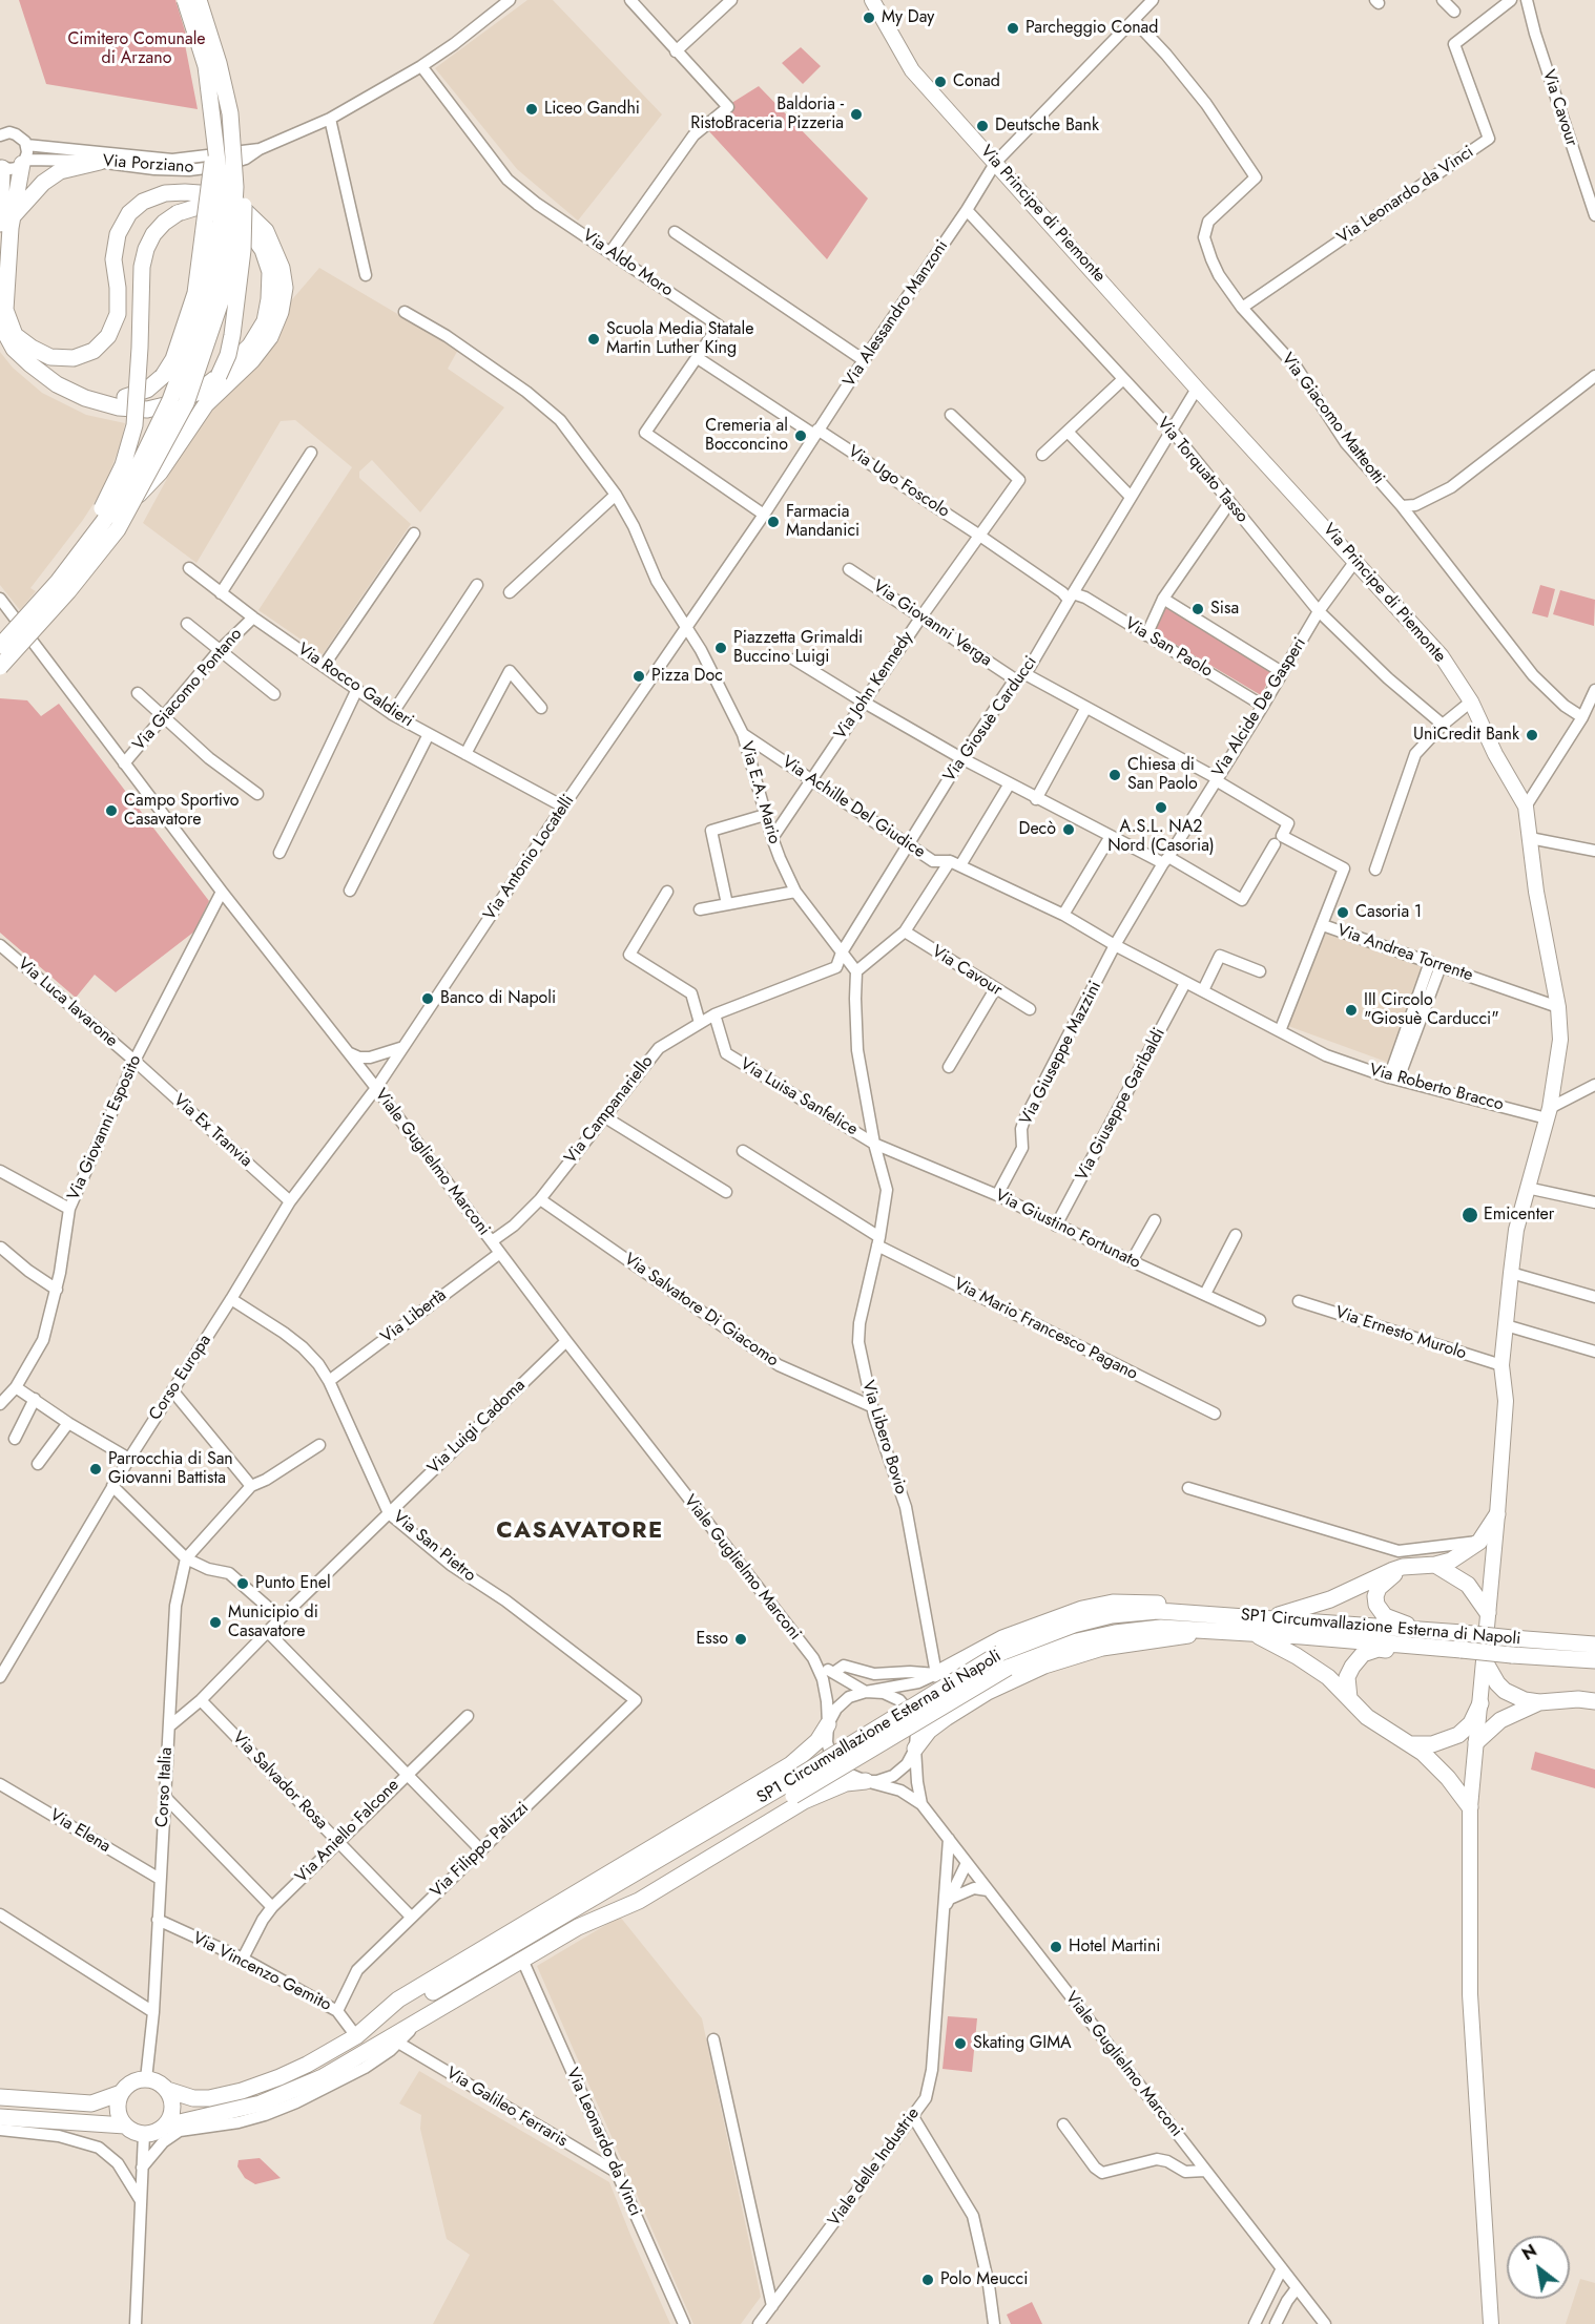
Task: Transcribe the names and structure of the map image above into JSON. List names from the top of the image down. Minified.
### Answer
{"streets":{"highway":["SP1 Circumvallazione Esterna di Napoli"],"main road":["Via Principe di Piemonte"],"street":["Via Cavour","Via Porziano","Via Leonardo da Vinci","Via Aldo Moro","Via Alessandro Manzoni","Via Giacomo Matteotti","Via Torquato Tasso","Via Ugo Foscolo","Via Giovanni Verga","Via San Paolo","Via Rocco Galdieri","Via John Kennedy","Via Giacomo Pontano","Via Alcide De Gasperi","Via Giosuè Carducci","Via E.A. Mario","Via Achille Del Giudice","Via Antonio Locatelli","Via Andrea Torrente","Via Luca Iavarone","Via Giuseppe Mazzini","Via Roberto Bracco","Via Luisa Sanfelice","Via Giuseppe Garibaldi","Via Campanariello","Via Giovanni Esposito","Via Ex Tranvia","Viale Guglielmo Marconi","Via Giustino Fortunato","Via Salvatore Di Giacomo","Via Libertà","Via Mario Francesco Pagano","Via Ernesto Murolo","Corso Europa","Via Luigi Cadoma","Via Libero Bovio","Via San Pietro","Via Salvador Rosa","Corso Italia","Via Elena","Via Aniello Falcone","Via Filippo Palizzi","Via Vincenzo Gemito","Via Galileo Ferraris","Viale delle Industrie"]},"crossings":[["Via Leonardo da Vinci","Via Giacomo Matteotti"],["Via Leonardo da Vinci","Via Galileo Ferraris"],["Via Principe di Piemonte","Via Alessandro Manzoni"],["Via Principe di Piemonte","Via Alcide De Gasperi"],["Via Principe di Piemonte","Via Giosuè Carducci"],["Via Principe di Piemonte","Via Andrea Torrente"],["Via Principe di Piemonte","Via Roberto Bracco"],["Via Principe di Piemonte","Via Ernesto Murolo"],["Via Alessandro Manzoni","Via Giacomo Matteotti"],["Via Alessandro Manzoni","Via Torquato Tasso"],["Via Alessandro Manzoni","Via Ugo Foscolo"],["Via Alessandro Manzoni","Via E.A. Mario"],["Via Alessandro Manzoni","Via Antonio Locatelli"],["Via Torquato Tasso","Via Alcide De Gasperi"],["Via Torquato Tasso","Via Giosuè Carducci"],["Via Ugo Foscolo","Via San Paolo"],["Via Ugo Foscolo","Via John Kennedy"],["Via Ugo Foscolo","Via Giosuè Carducci"],["Via Giovanni Verga","Via John Kennedy"],["Via Giovanni Verga","Via Alcide De Gasperi"],["Via Giovanni Verga","Via Giosuè Carducci"],["Via Giovanni Verga","Via Andrea Torrente"],["Via San Paolo","Via Alcide De Gasperi"],["Via San Paolo","Via Giosuè Carducci"],["Via Rocco Galdieri","Via Giacomo Pontano"],["Via Rocco Galdieri","Via Antonio Locatelli"],["Via John Kennedy","Via E.A. Mario"],["Via John Kennedy","Via Achille Del Giudice"],["Via Giacomo Pontano","Viale Guglielmo Marconi"],["Via Alcide De Gasperi","Via Achille Del Giudice"],["Via Alcide De Gasperi","Via Giuseppe Mazzini"],["Via Giosuè Carducci","Via E.A. Mario"],["Via Giosuè Carducci","Via Achille Del Giudice"],["Via Giosuè Carducci","Via Campanariello"],["Via E.A. Mario","Via Achille Del Giudice"],["Via E.A. Mario","Via Antonio Locatelli"],["Via E.A. Mario","Via Campanariello"],["Via Achille Del Giudice","Via Giuseppe Mazzini"],["Via Achille Del Giudice","Via Roberto Bracco"],["Via Achille Del Giudice","Via Giuseppe Garibaldi"],["Via Antonio Locatelli","Viale Guglielmo Marconi"],["Via Antonio Locatelli","Corso Europa"],["Via Luca Iavarone","Via Giovanni Esposito"],["Via Luca Iavarone","Via Ex Tranvia"],["Via Giuseppe Mazzini","Via Giustino Fortunato"],["Via Luisa Sanfelice","Via Campanariello"],["Via Luisa Sanfelice","Via Giustino Fortunato"],["Via Luisa Sanfelice","Via Libero Bovio"],["Via Giuseppe Garibaldi","Via Giustino Fortunato"],["Via Campanariello","Viale Guglielmo Marconi"],["Via Campanariello","Via Salvatore Di Giacomo"],["Via Giovanni Esposito","Via Ex Tranvia"],["Via Giovanni Esposito","Viale Guglielmo Marconi"],["Via Ex Tranvia","Corso Europa"],["Viale Guglielmo Marconi","Via Libertà"],["Viale Guglielmo Marconi","Corso Europa"],["Viale Guglielmo Marconi","Via Luigi Cadoma"],["Viale Guglielmo Marconi","Viale delle Industrie"],["Via Giustino Fortunato","Via Libero Bovio"],["Via Salvatore Di Giacomo","Via Libero Bovio"],["Via Libertà","Via San Pietro"],["Via Mario Francesco Pagano","Via Libero Bovio"],["Corso Europa","Via San Pietro"],["Via Luigi Cadoma","Via San Pietro"],["Via Luigi Cadoma","Corso Italia"],["Via San Pietro","Corso Italia"],["Via San Pietro","Via Filippo Palizzi"],["SP1 Circumvallazione Esterna di Napoli","Via Vincenzo Gemito"],["Via Salvador Rosa","Corso Italia"],["Via Salvador Rosa","Via Aniello Falcone"],["Via Salvador Rosa","Via Filippo Palizzi"],["Corso Italia","Via Elena"],["Corso Italia","Via Vincenzo Gemito"],["Via Aniello Falcone","Via Vincenzo Gemito"],["Via Filippo Palizzi","Via Vincenzo Gemito"]],"districts":["CASAVATORE"],"parks":["Cimitero Comunale di Arzano"],"places":["My Day","Parcheggio Conad","Conad","Liceo Gandhi","Baldoria - RistoBraceria Pizzeria","Deutsche Bank","Scuola Media Statale Martin Luther King","Cremeria al Bocconcino","Farmacia Mandanici","Sisa","Piazzetta Grimaldi Buccino Luigi","Pizza Doc","UniCredit Bank","Chiesa di San Paolo","A.S.L. NA2 Nord (Casoria)","Campo Sportivo Casavatore","Decò","Casoria 1","Banco di Napoli","III Circolo \"Giosuè Carducci\"","Emicenter","Parrocchia di San Giovanni Battista","Punto Enel","Municipio di Casavatore","Esso","Hotel Martini","Skating GIMA","Polo Meucci"],"north":"top left"}
